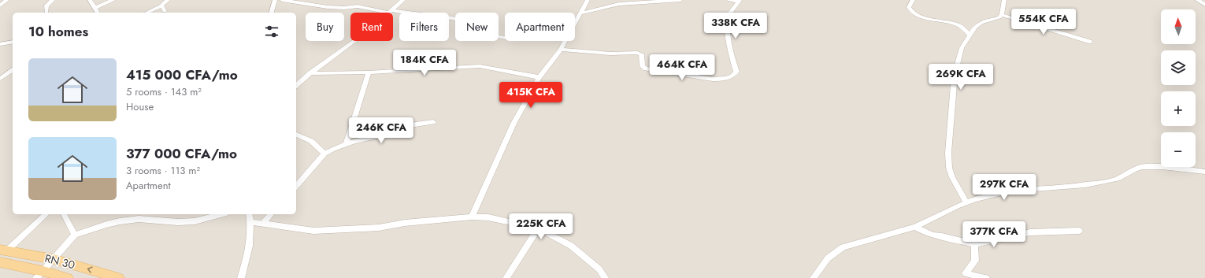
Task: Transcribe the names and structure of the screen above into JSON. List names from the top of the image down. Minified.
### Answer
{"streets":{"main road":["RN 30"]},"one_way":["RN 30"],"north":"top","page":{"price":["554K CFA","338K CFA","184K CFA","464K CFA","269K CFA","415K CFA","246K CFA","297K CFA","225K CFA","377K CFA"],"map_buttons":["+","−"],"chip":["Buy","Rent","Filters","New","Apartment"],"heading":"10 homes","list":[{"name":"415 000 CFA/mo","note":"5 rooms · 143 m² · House"},{"name":"377 000 CFA/mo","note":"3 rooms · 113 m² · Apartment"}]}}
